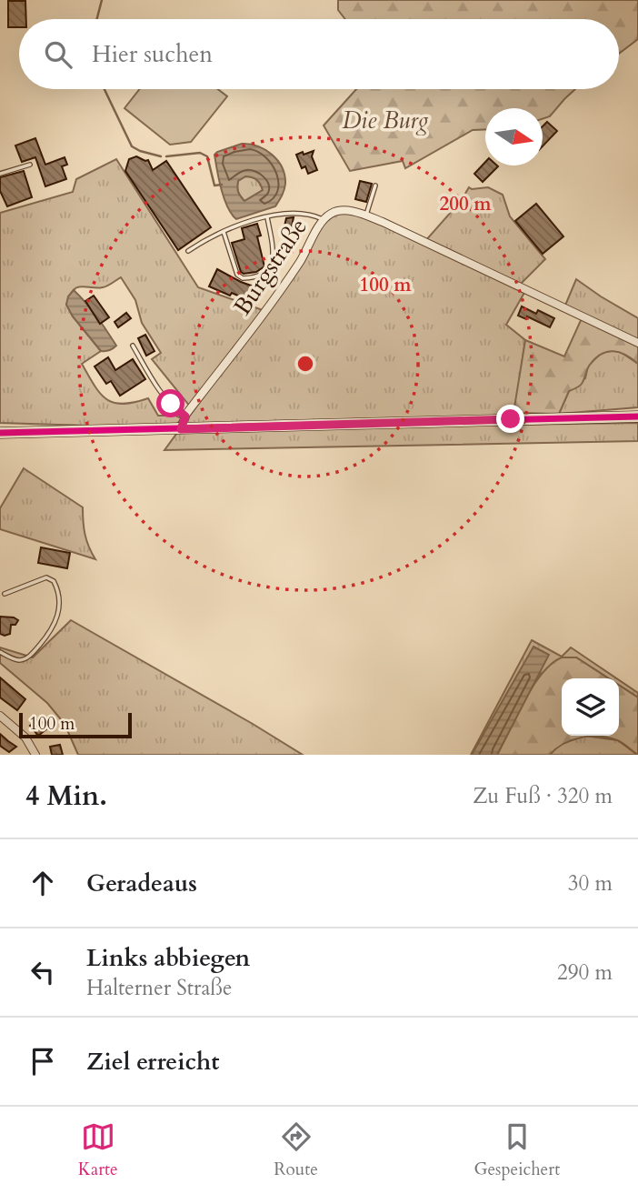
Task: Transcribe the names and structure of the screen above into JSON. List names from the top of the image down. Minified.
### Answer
{"streets":{"street":["Burgstraße"]},"parks":["Die Burg"],"scale_bar":"100 m","north":"right","page":{"search":"Hier suchen","scale":"100 m","heading":["4 Min.","Zu Fuß · 320 m"],"list":[["Geradeaus","30 m"],["Links abbiegen","Halterner Straße","290 m"],"Ziel erreicht"],"nav":["Karte","Route","Gespeichert"]},"rings":["200 m","100 m"]}
